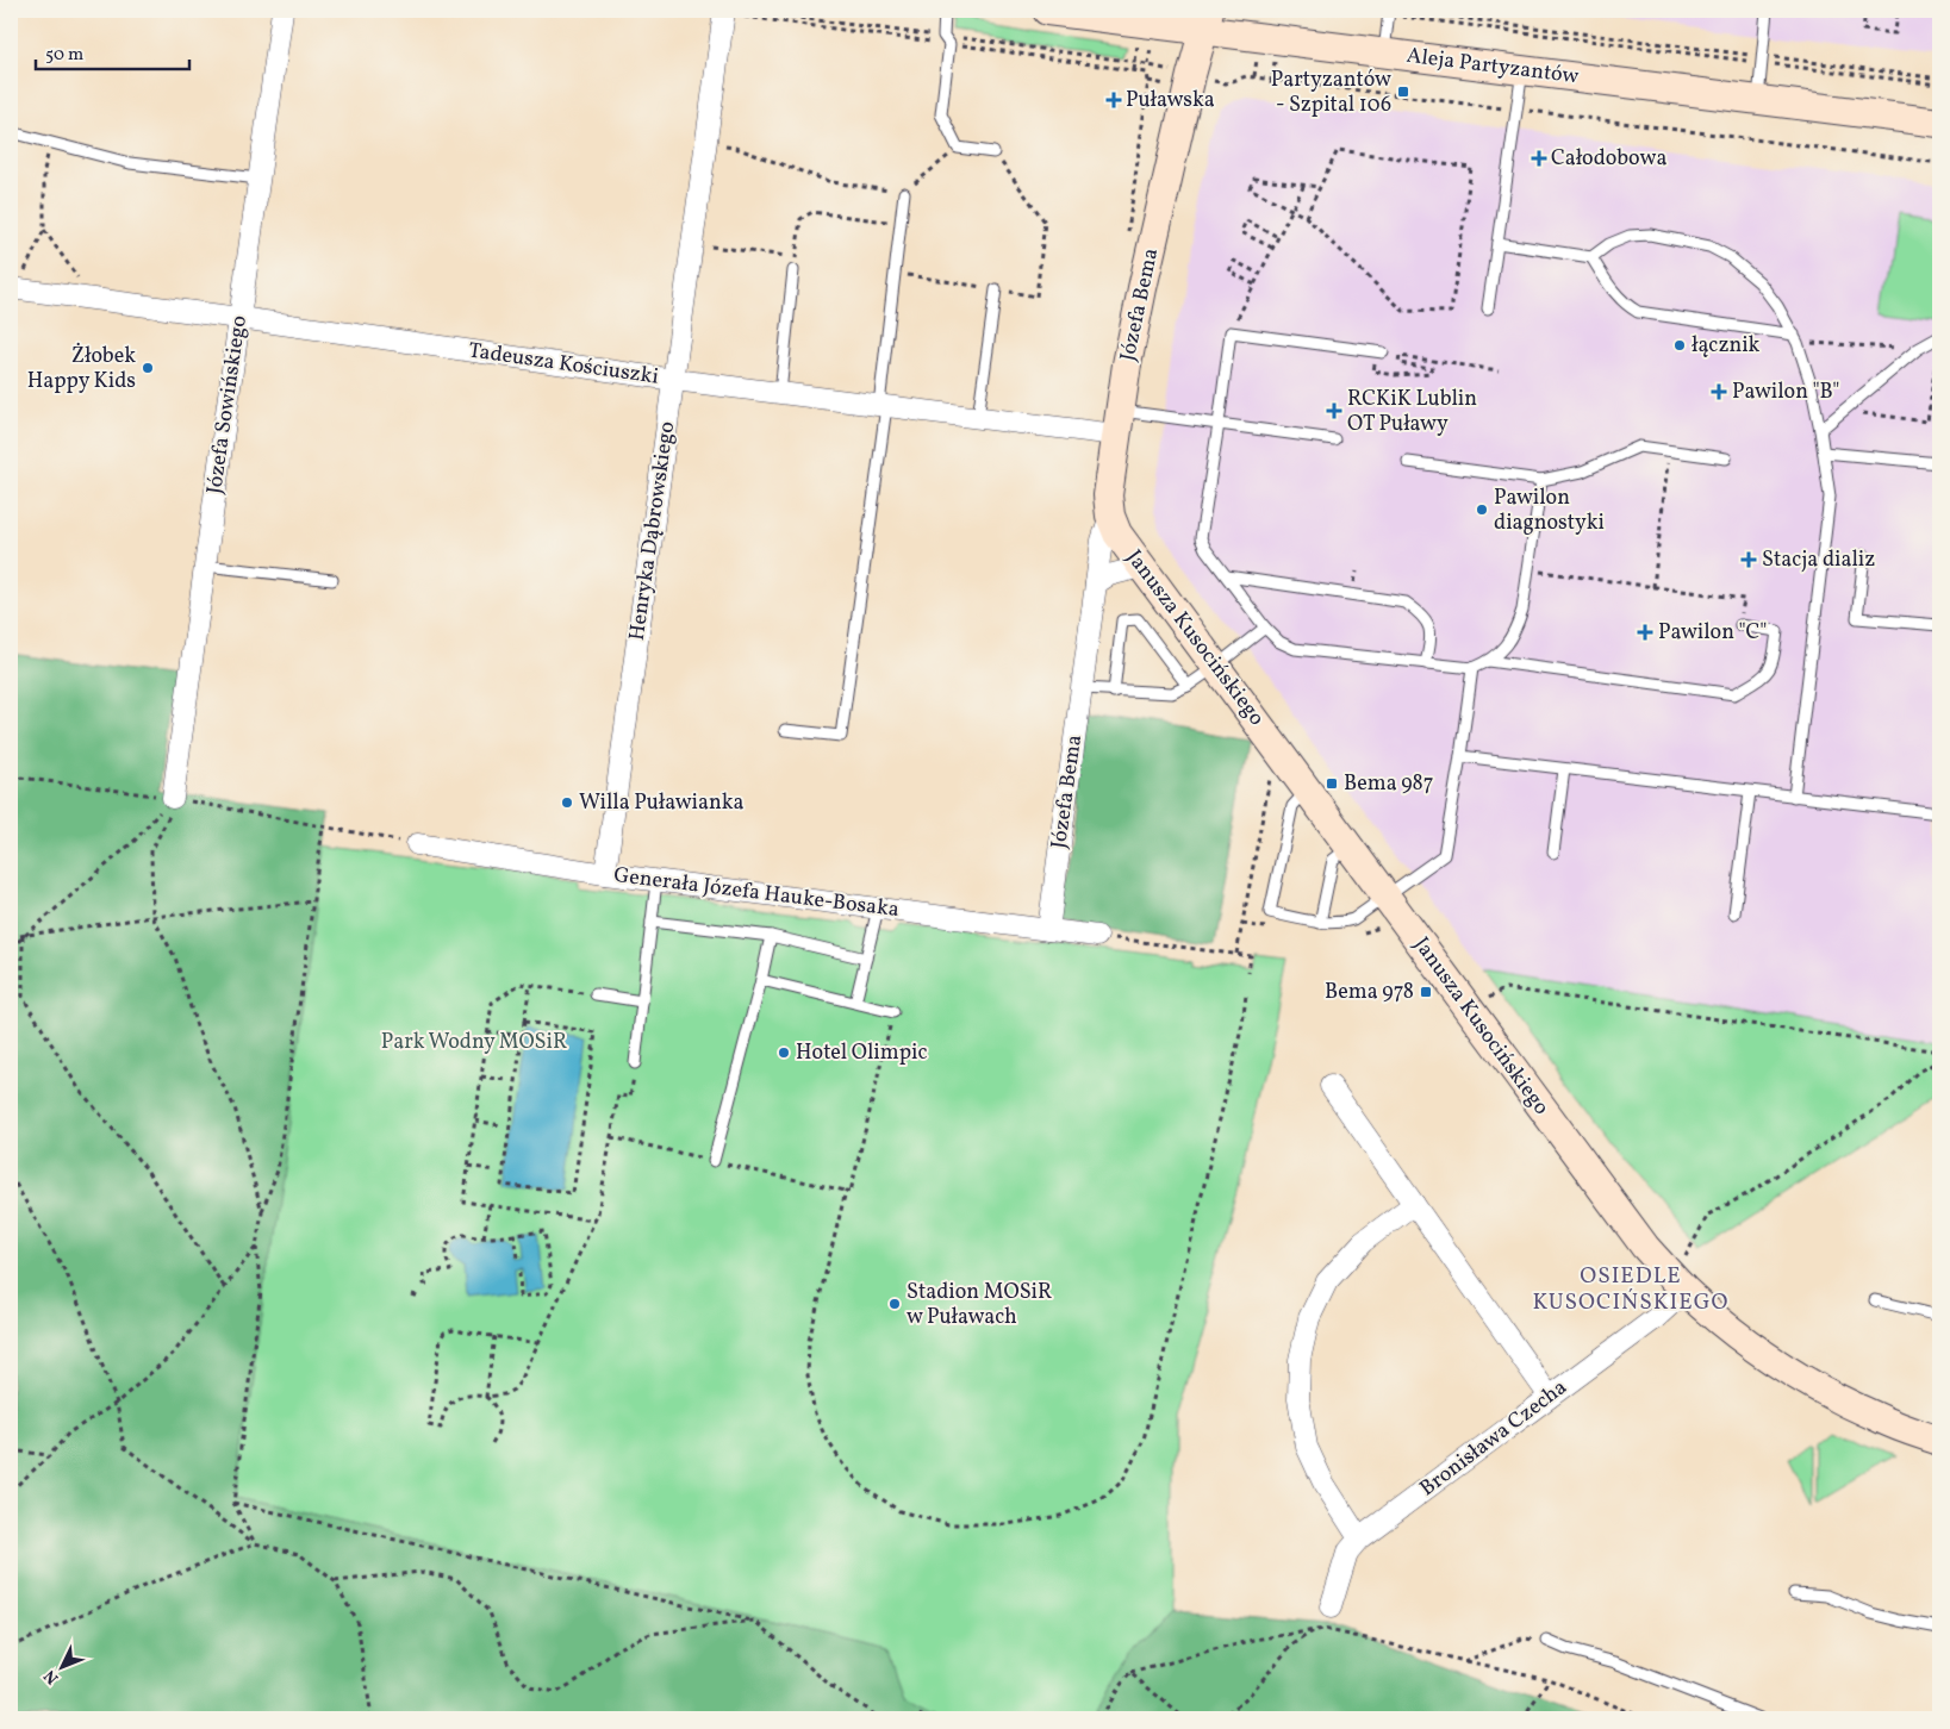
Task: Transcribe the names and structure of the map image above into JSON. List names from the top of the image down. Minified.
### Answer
{"streets":{"street":["Aleja Partyzantów","Józefa Bema","Tadeusza Kościuszki","Józefa Sowińskiego","Henryka Dąbrowskiego","Janusza Kusocińskiego","Generała Józefa Hauke-Bosaka","Bronisława Czecha"]},"crossings":[["Aleja Partyzantów","Józefa Bema"],["Józefa Bema","Tadeusza Kościuszki"],["Józefa Bema","Janusza Kusocińskiego"],["Józefa Bema","Generała Józefa Hauke-Bosaka"],["Tadeusza Kościuszki","Józefa Sowińskiego"],["Tadeusza Kościuszki","Henryka Dąbrowskiego"],["Henryka Dąbrowskiego","Generała Józefa Hauke-Bosaka"],["Janusza Kusocińskiego","Bronisława Czecha"]],"districts":["OSIEDLE KUSOCIŃSKIEGO"],"parks":["Park Wodny MOSiR"],"places":{"transit":["Partyzantów - Szpital 106","Bema 987","Bema 978"],"health":["Puławska","Całodobowa","Pawilon \"B\"","RCKiK Lublin OT Puławy","Stacja dializ","Pawilon \"C\""],"other":["łącznik","Żłobek Happy Kids","Pawilon diagnostyki","Willa Puławianka","Hotel Olimpic","Stadion MOSiR w Puławach"]},"scale_bar":"50 m","north":"bottom left"}
